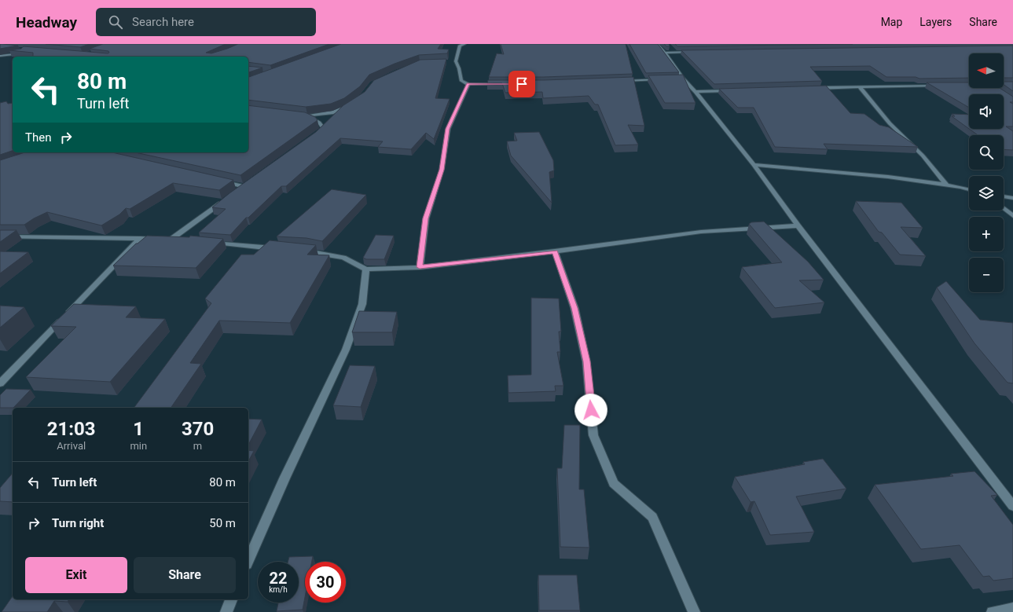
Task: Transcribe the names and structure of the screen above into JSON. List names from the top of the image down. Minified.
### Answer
{"north":"left","page":{"header":"Headway","search":"Search here","nav":["Map","Layers","Share"],"map_buttons":["+","−"],"turn":["80 m","Turn left"],"then":"Then","eta":["21:03","Arrival","1","min","370","m"],"list":[{"name":"Turn left","value":"80 m"},{"name":"Turn right","value":"50 m"}],"buttons":["Exit","Share"],"speed":"22 km/h","limit":"30"}}
